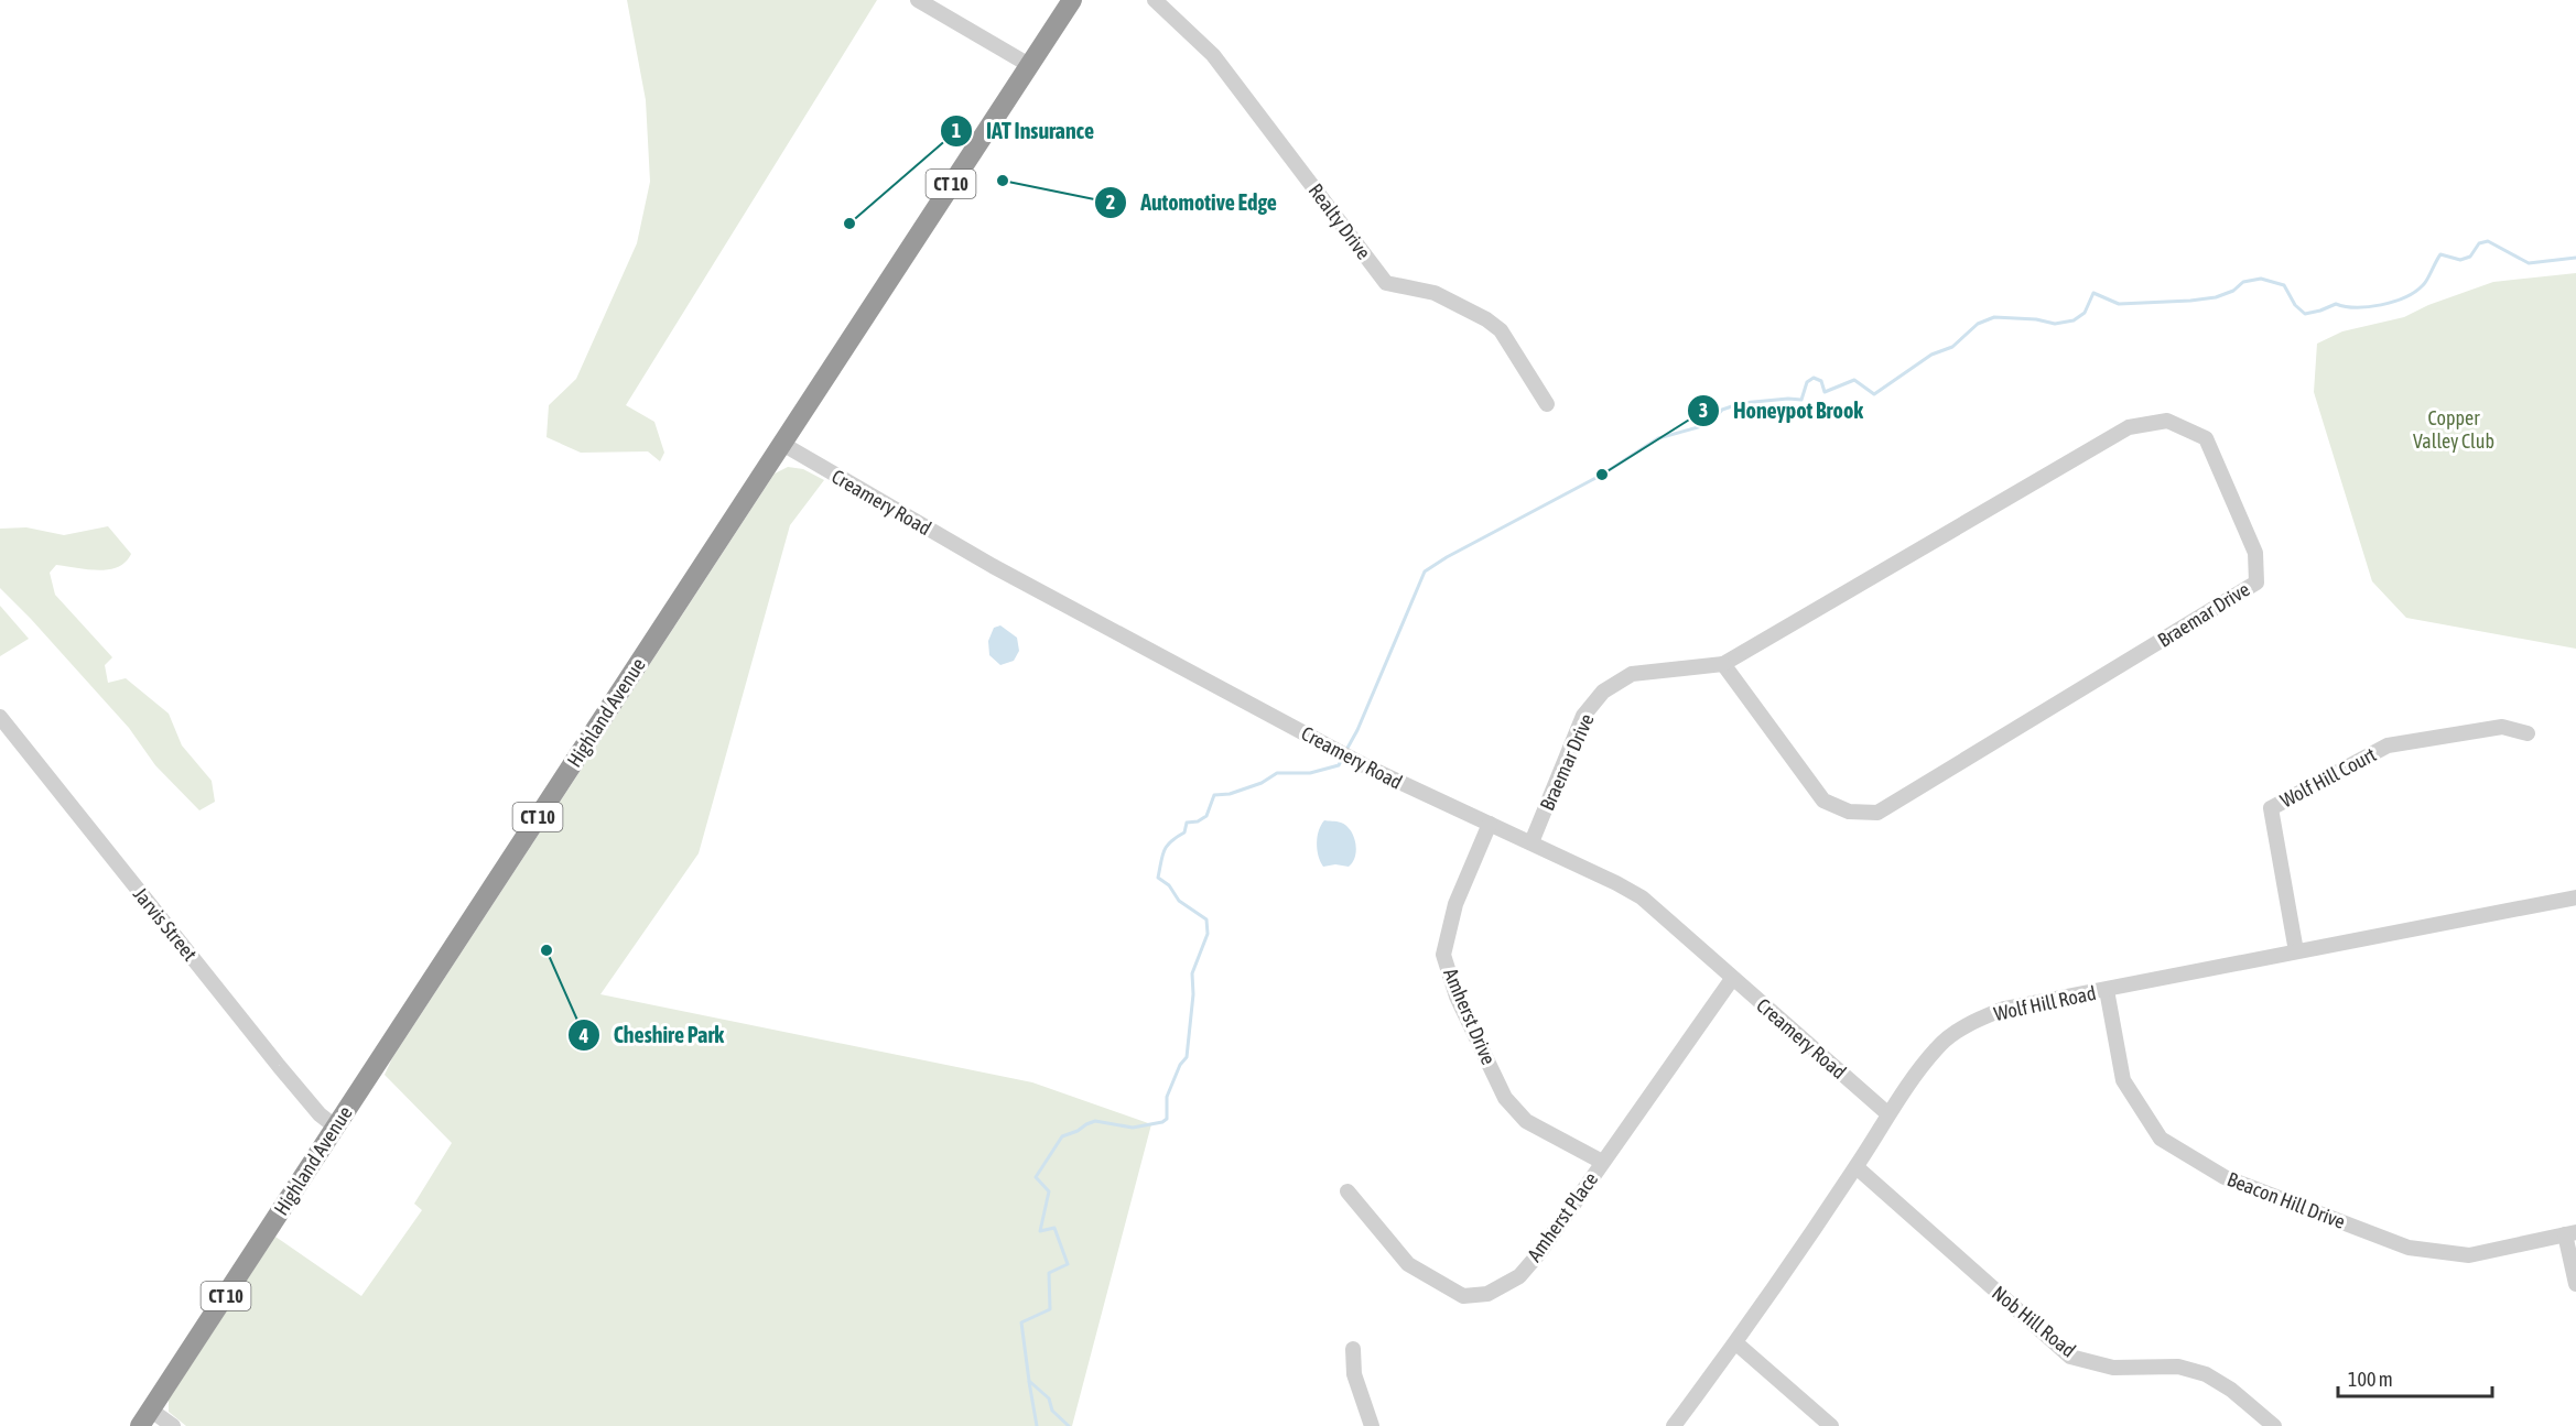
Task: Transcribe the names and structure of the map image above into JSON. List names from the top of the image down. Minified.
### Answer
{"streets":{"highway":["CT 10","Highland Avenue"],"street":["Realty Drive","Creamery Road","Braemar Drive","Wolf Hill Court","Jarvis Street","Wolf Hill Road","Amherst Drive","Beacon Hill Drive","Amherst Place","Nob Hill Road"]},"crossings":[["Creamery Road","Braemar Drive"],["Creamery Road","Highland Avenue"],["Creamery Road","Wolf Hill Road"],["Creamery Road","Amherst Drive"],["Creamery Road","Amherst Place"],["Highland Avenue","Jarvis Street"],["Wolf Hill Court","Wolf Hill Road"],["Wolf Hill Road","Beacon Hill Drive"],["Wolf Hill Road","Nob Hill Road"],["Amherst Drive","Amherst Place"]],"parks":["Copper Valley Club"],"places":["Automotive Edge","IAT Insurance","Honeypot Brook","Cheshire Park"],"scale_bar":"100 m"}
